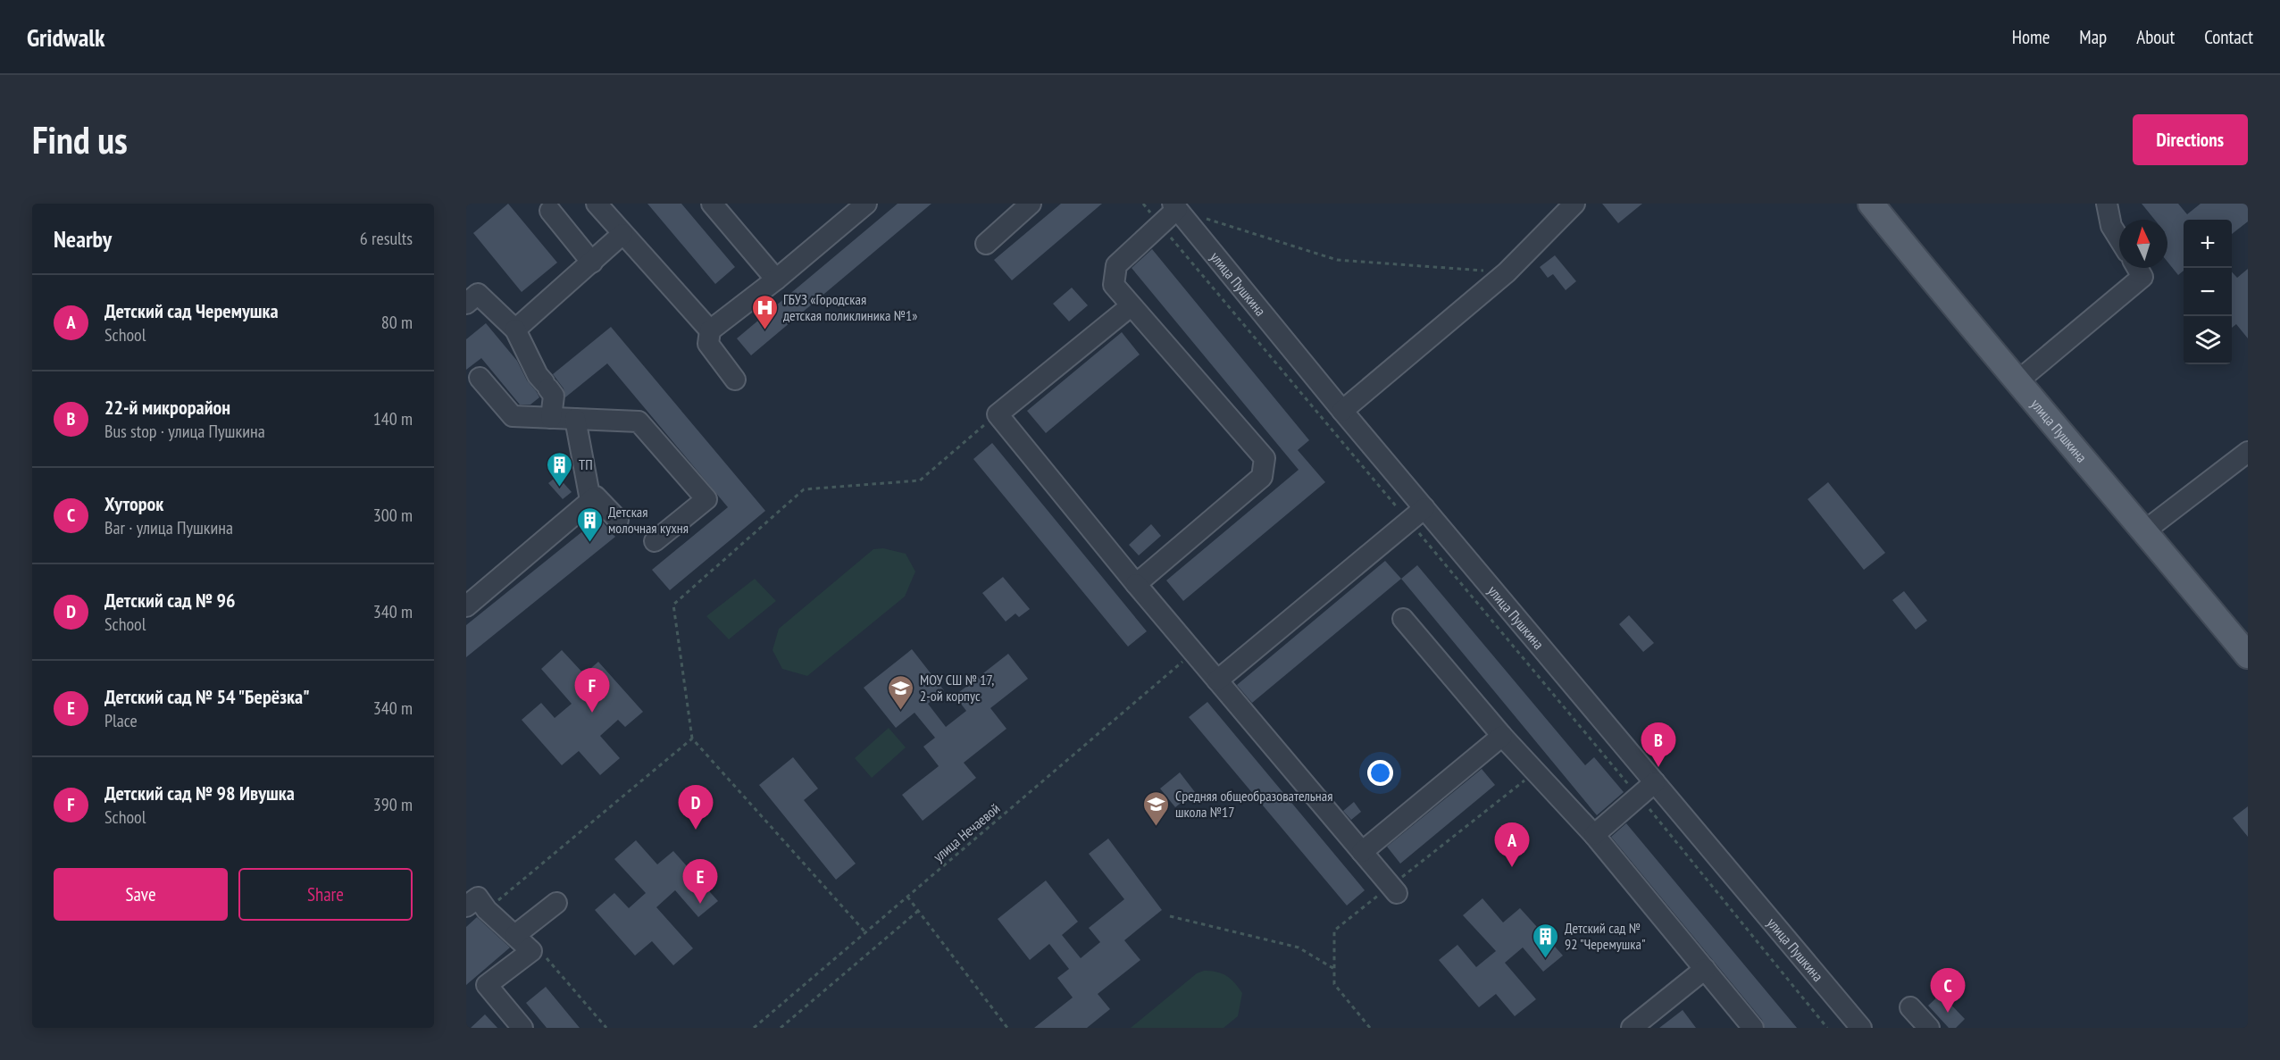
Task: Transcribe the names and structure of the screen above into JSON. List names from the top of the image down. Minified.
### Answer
{"streets":{"main road":["улица Пушкина"],"path":["улица Нечаевой"]},"places":{"hospital":["ГБУЗ «Городская детская поликлиника №1»"],"building":["ТП","Детская молочная кухня","Детский сад № 92 \"Черемушка\""],"school or university":["МОУ СШ № 17, 2-ой корпус","Средняя общеобразовательная школа №17"]},"north":"top","page":{"header":"Gridwalk","nav":["Home","Map","About","Contact"],"buttons":["Directions",["Save","Share"]],"title":"Find us","heading":["Nearby","6 results"],"map_buttons":["+","−"],"list":[{"mark":"A","name":"Детский сад Черемушка","note":"School","value":"80 m"},{"mark":"B","name":"22-й микрорайон","note":"Bus stop · улица Пушкина","value":"140 m"},{"mark":"C","name":"Хуторок","note":"Bar · улица Пушкина","value":"300 m"},{"mark":"D","name":"Детский сад № 96","note":"School","value":"340 m"},{"mark":"E","name":"Детский сад № 54 \"Берёзка\"","note":"Place","value":"340 m"},{"mark":"F","name":"Детский сад № 98 Ивушка","note":"School","value":"390 m"}],"pins":["F","B","D","A","E","C"]}}
